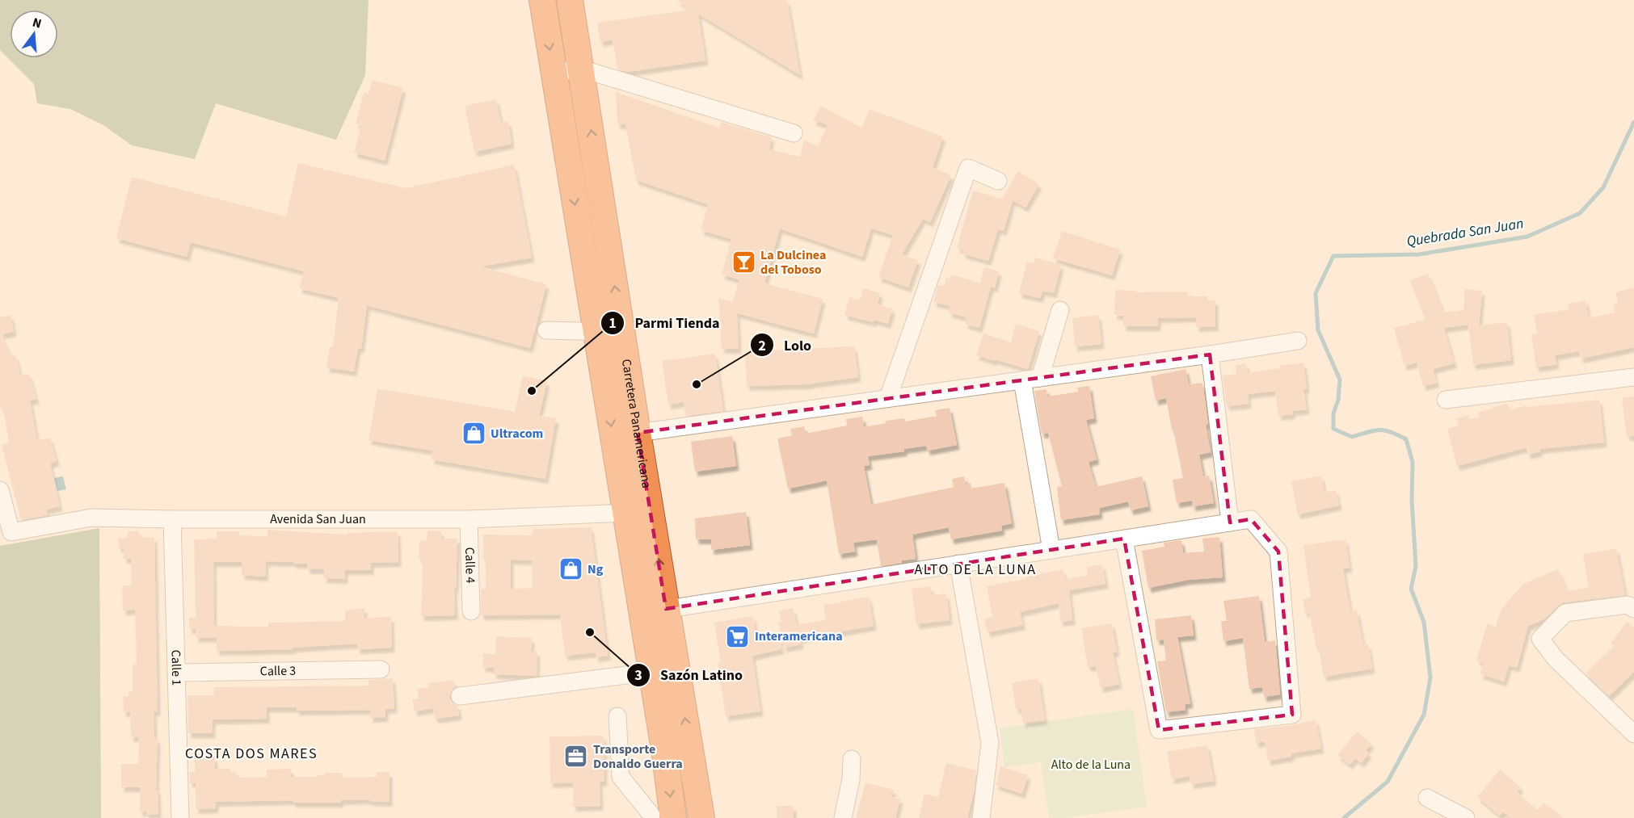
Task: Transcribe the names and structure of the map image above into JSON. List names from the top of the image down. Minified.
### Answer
{"streets":{"highway":["Carretera Panamericana"],"street":["Avenida San Juan","Calle 4","Calle 1","Calle 3"]},"crossings":[["Carretera Panamericana","Avenida San Juan"],["Avenida San Juan","Calle 4"],["Avenida San Juan","Calle 1"],["Calle 1","Calle 3"]],"districts":["ALTO DE LA LUNA","COSTA DOS MARES"],"water":["Quebrada San Juan"],"parks":["Alto de la Luna"],"places":{"bar":["La Dulcinea del Toboso"],"other":["Lolo","Parmi Tienda","Sazón Latino"],"shop":["Ultracom","Ng"],"supermarket":["Interamericana"],"office":["Transporte Donaldo Guerra"]},"north":"top"}
